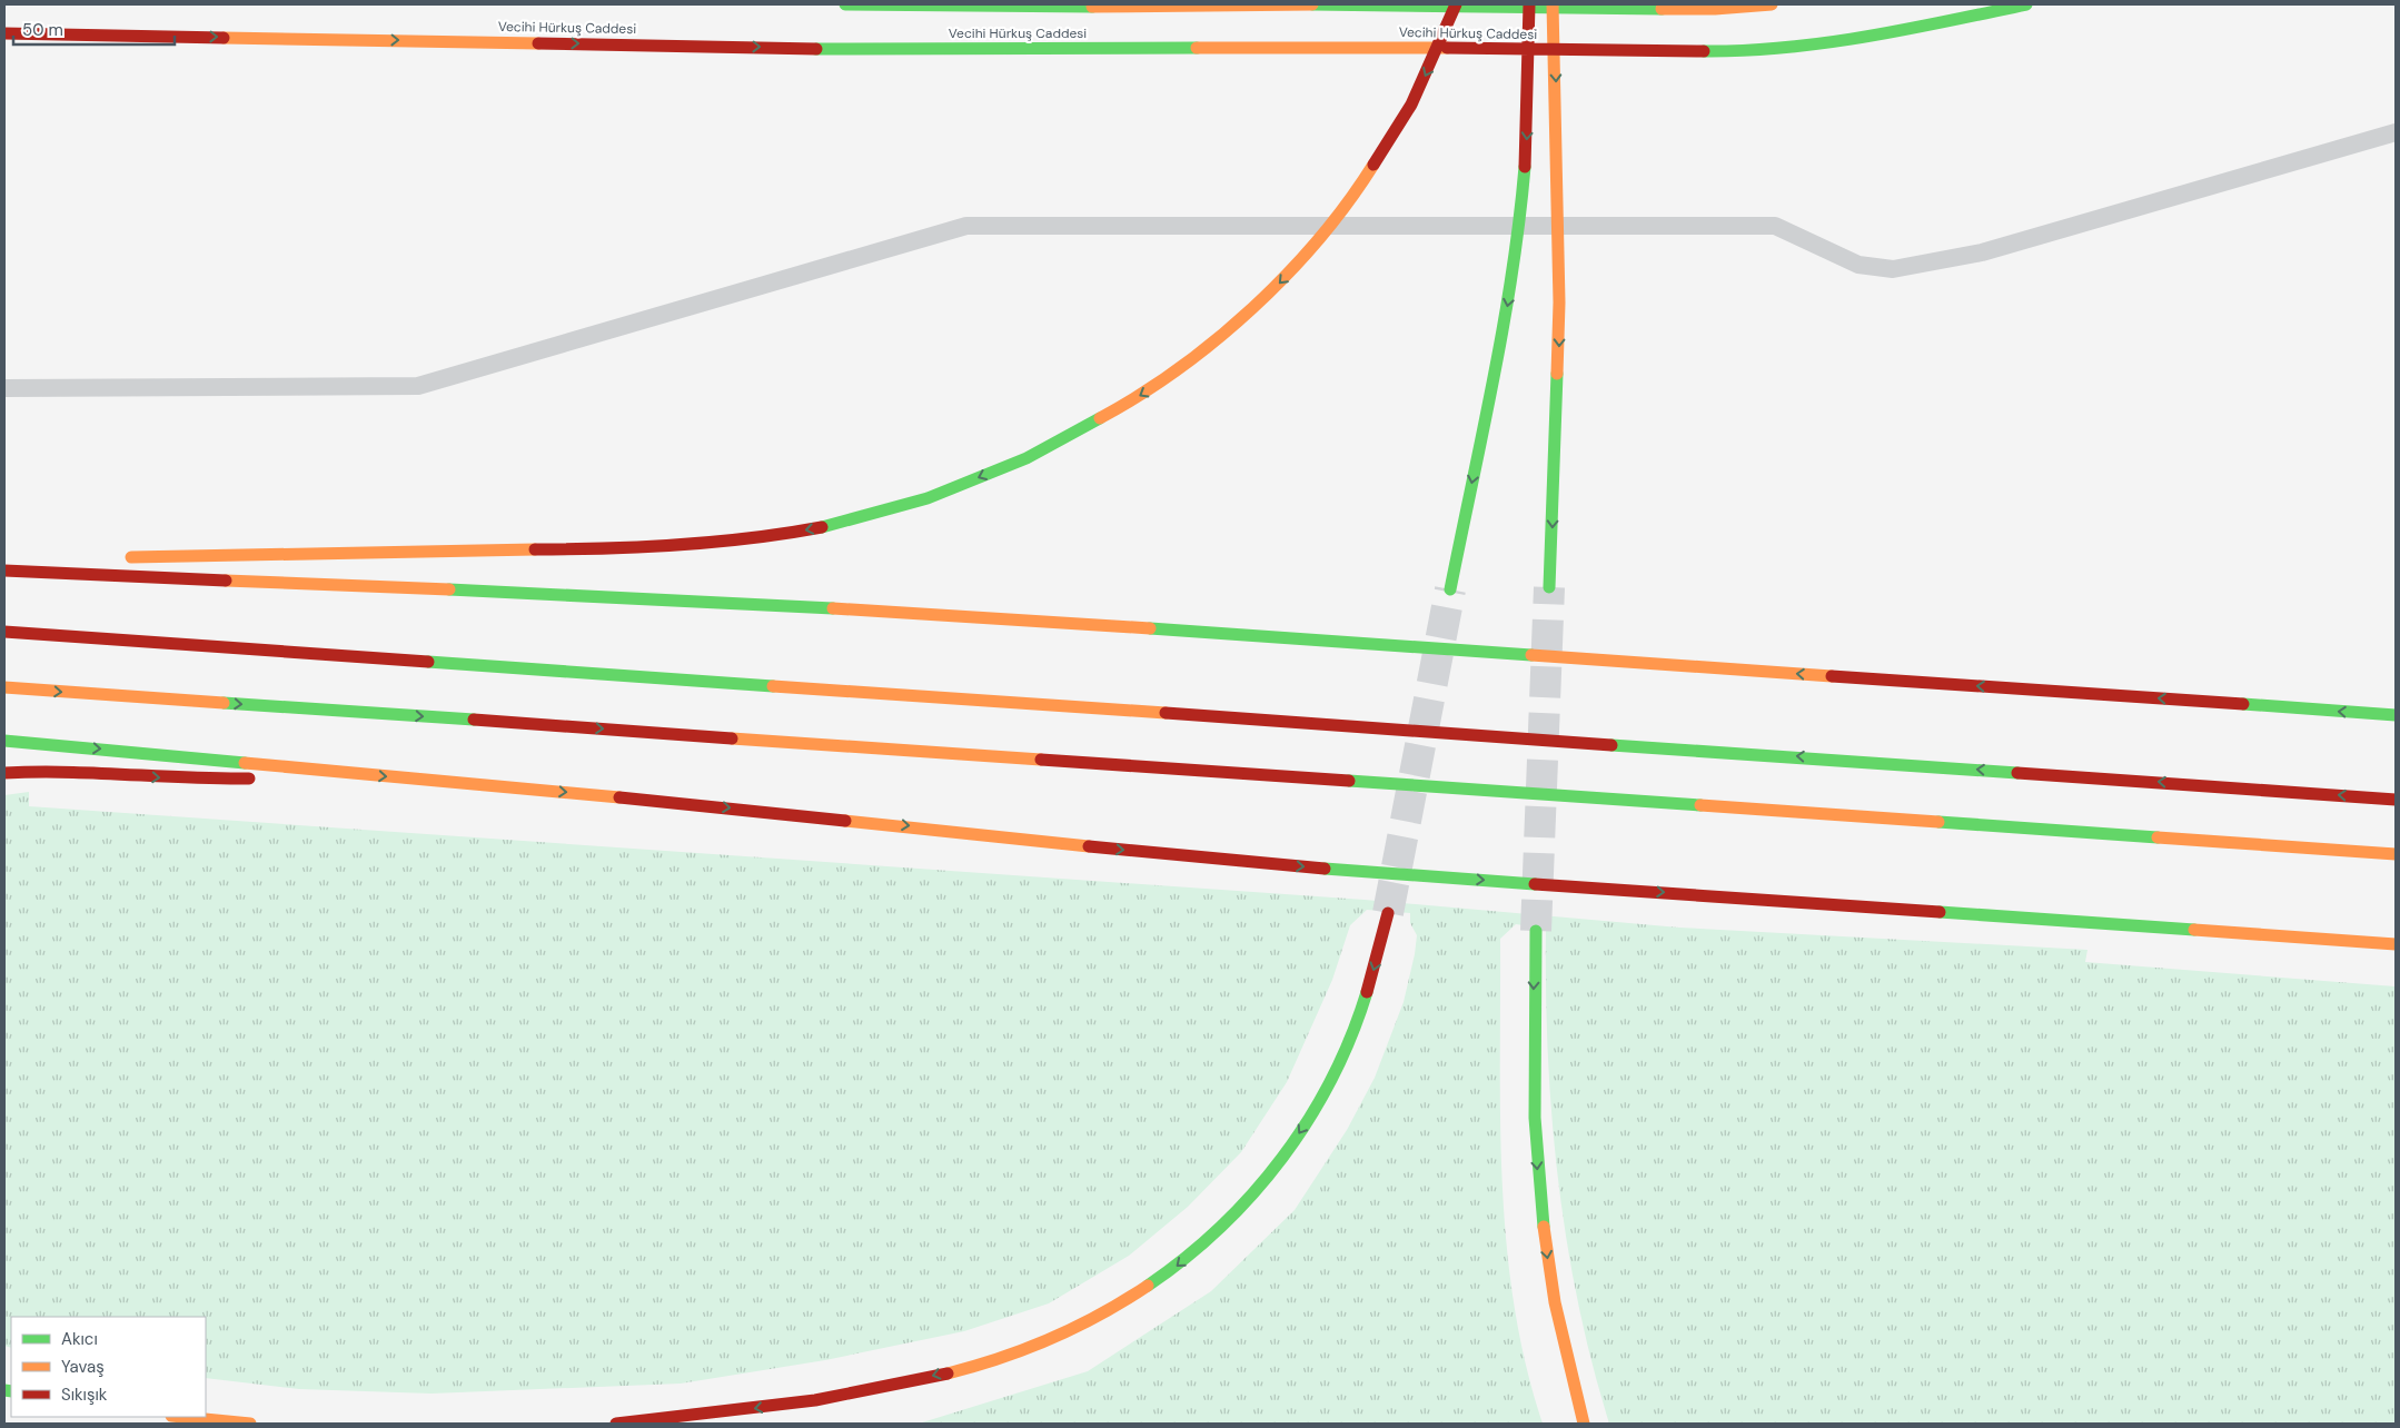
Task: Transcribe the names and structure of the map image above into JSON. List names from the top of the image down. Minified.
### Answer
{"streets":{"main road":["Vecihi Hürkuş Caddesi"]},"legend":["Akıcı","Yavaş","Sıkışık"],"scale_bar":"50 m"}
